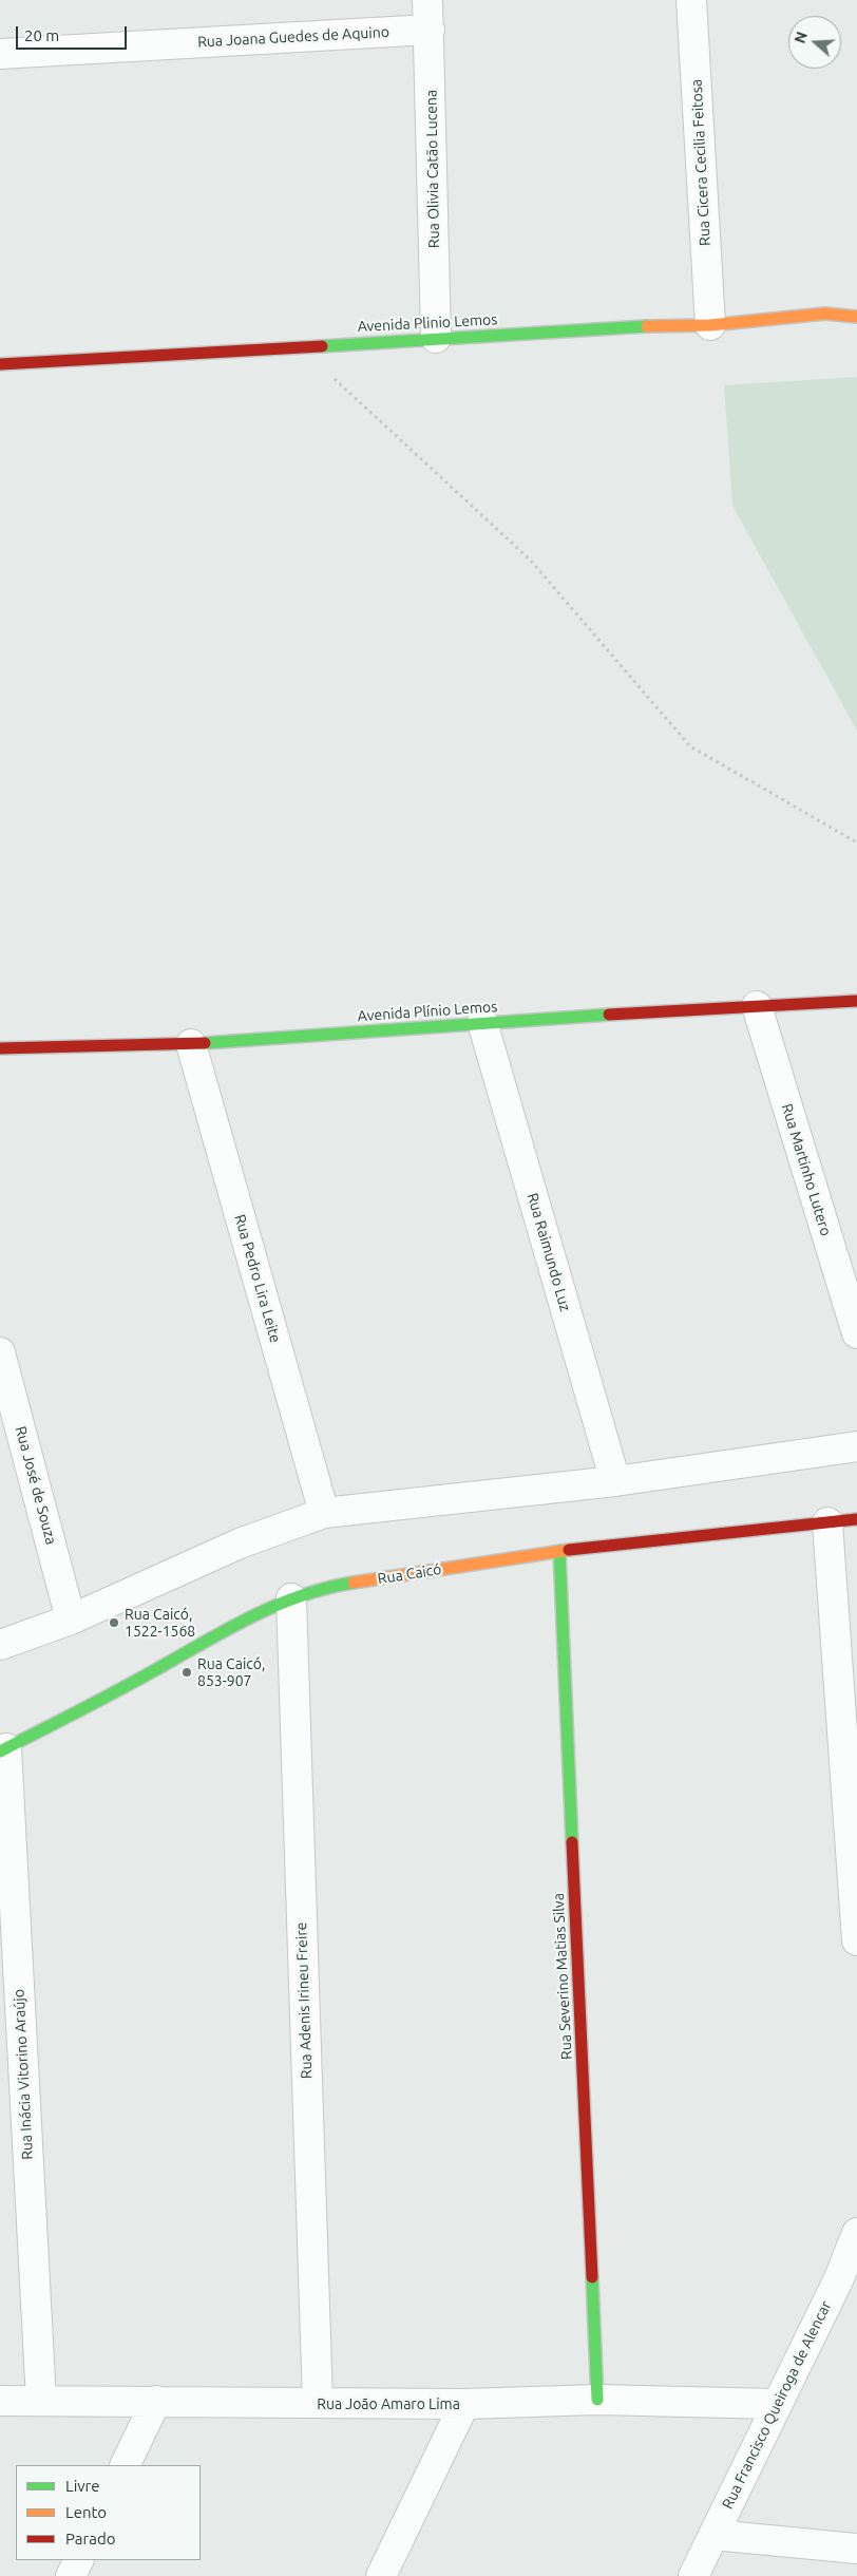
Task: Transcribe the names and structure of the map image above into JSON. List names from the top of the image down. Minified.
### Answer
{"streets":{"street":["Rua Joana Guedes de Aquino","Rua Cicera Cecilia Feitosa","Rua Olivia Catão Lucena","Avenida Plinio Lemos","Avenida Plínio Lemos","Rua Martinho Lutero","Rua Raimundo Luz","Rua Pedro Lira Leite","Rua José de Souza","Rua Caicó","Rua Severino Matias Silva","Rua Adenis Irineu Freire","Rua Inácia Vitorino Araújo","Rua João Amaro Lima","Rua Francisco Queiroga de Alencar"]},"crossings":[["Rua Joana Guedes de Aquino","Rua Olivia Catão Lucena"],["Rua Cicera Cecilia Feitosa","Avenida Plinio Lemos"],["Rua Olivia Catão Lucena","Avenida Plinio Lemos"],["Avenida Plínio Lemos","Rua Martinho Lutero"],["Avenida Plínio Lemos","Rua Raimundo Luz"],["Avenida Plínio Lemos","Rua Pedro Lira Leite"],["Rua Caicó","Rua Severino Matias Silva"],["Rua Caicó","Rua Adenis Irineu Freire"],["Rua Caicó","Rua Inácia Vitorino Araújo"],["Rua Severino Matias Silva","Rua João Amaro Lima"],["Rua Adenis Irineu Freire","Rua João Amaro Lima"],["Rua Inácia Vitorino Araújo","Rua João Amaro Lima"],["Rua João Amaro Lima","Rua Francisco Queiroga de Alencar"]],"places":["Rua Caicó, 1522-1568","Rua Caicó, 853-907"],"legend":["Livre","Lento","Parado"],"scale_bar":"20 m","north":"left"}
